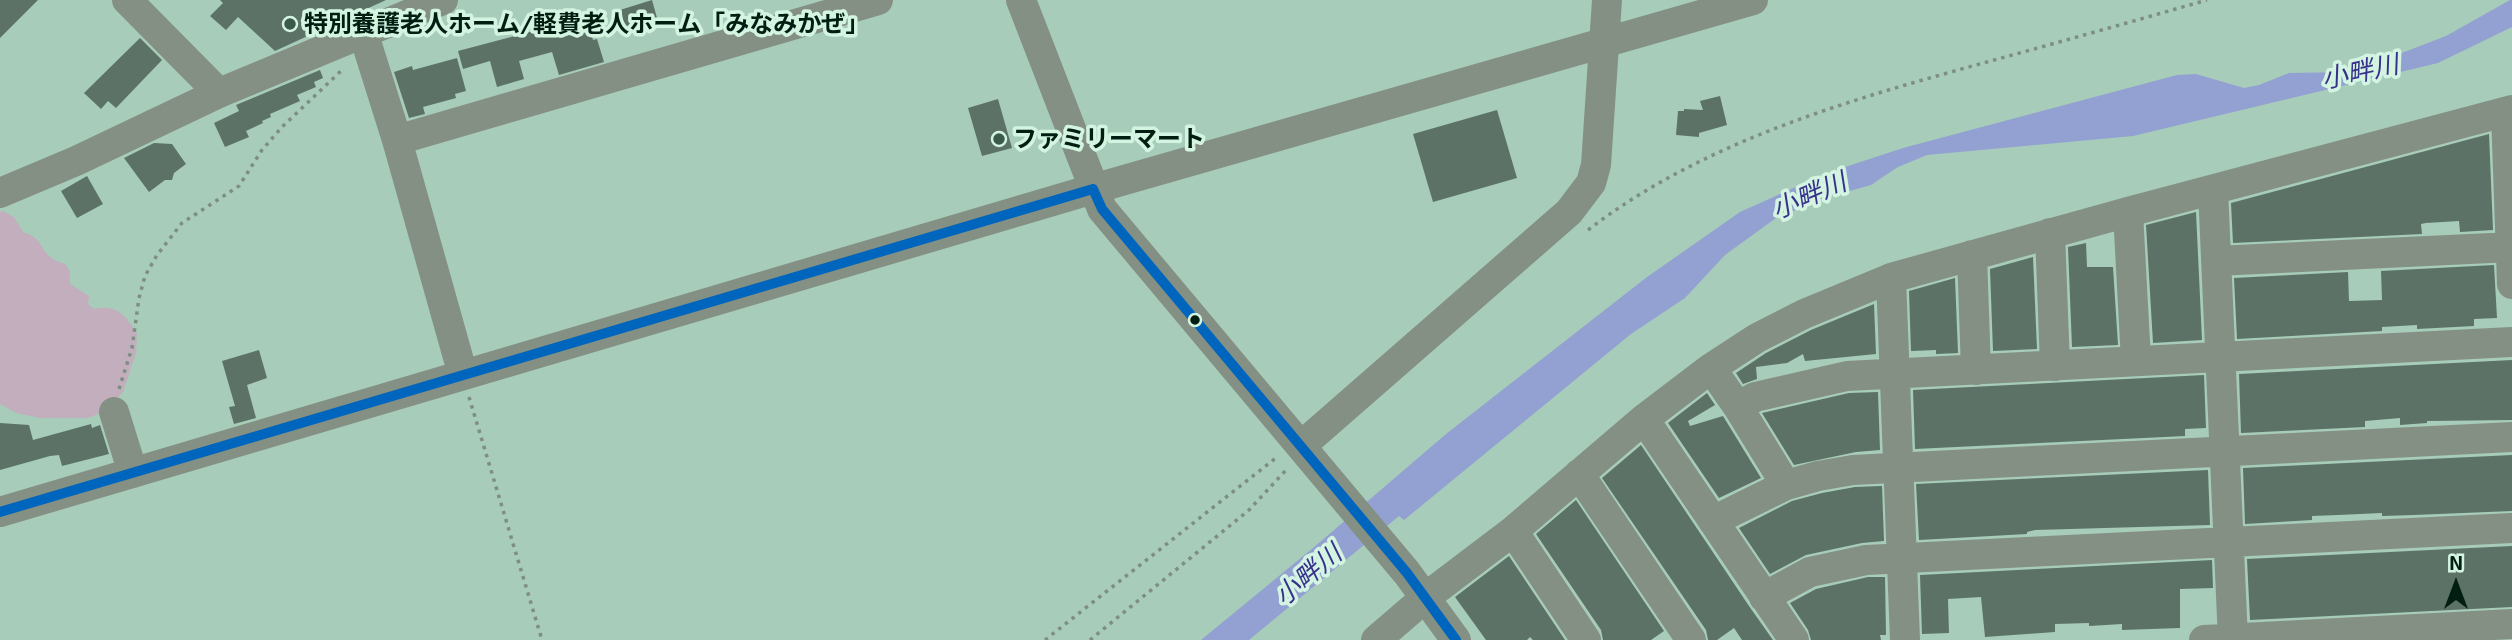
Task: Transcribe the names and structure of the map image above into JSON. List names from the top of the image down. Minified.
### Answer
{"water":["小畔川"],"places":["特別養護老人ホーム/軽費老人ホーム「みなみかぜ」","ファミリーマート"],"north":"top"}
